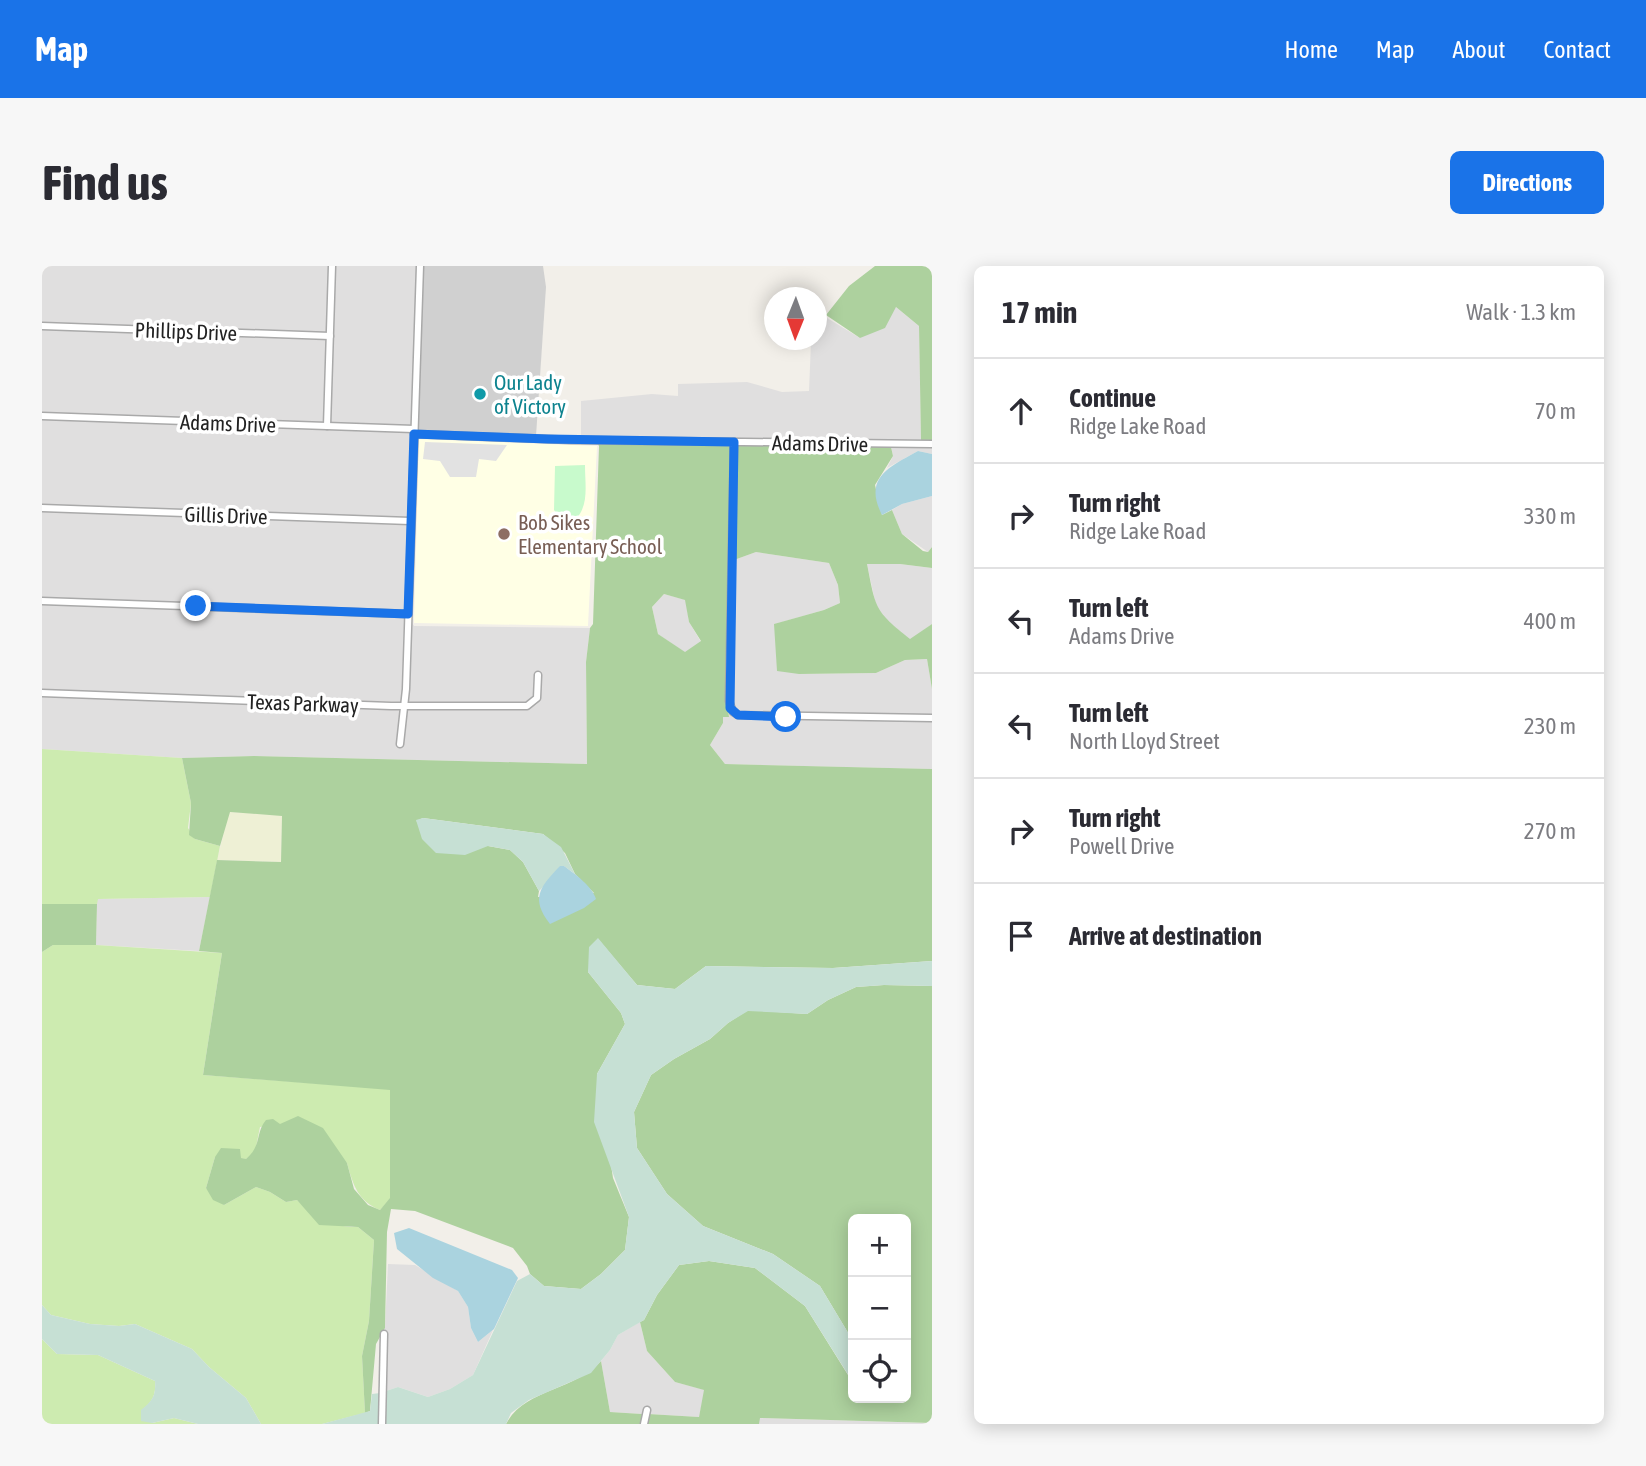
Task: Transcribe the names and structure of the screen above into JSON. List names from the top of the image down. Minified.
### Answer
{"streets":{"street":["Phillips Drive","Adams Drive","Gillis Drive","Texas Parkway"]},"places":["Our Lady of Victory","Bob Sikes Elementary School"],"north":"bottom","page":{"header":"Map","nav":["Home","Map","About","Contact"],"buttons":"Directions","title":"Find us","heading":["17 min","Walk · 1.3 km"],"list":[["Continue","Ridge Lake Road","70 m"],["Turn right","Ridge Lake Road","330 m"],["Turn left","Adams Drive","400 m"],["Turn left","North Lloyd Street","230 m"],["Turn right","Powell Drive","270 m"],"Arrive at destination"],"map_buttons":["+","−"]}}
